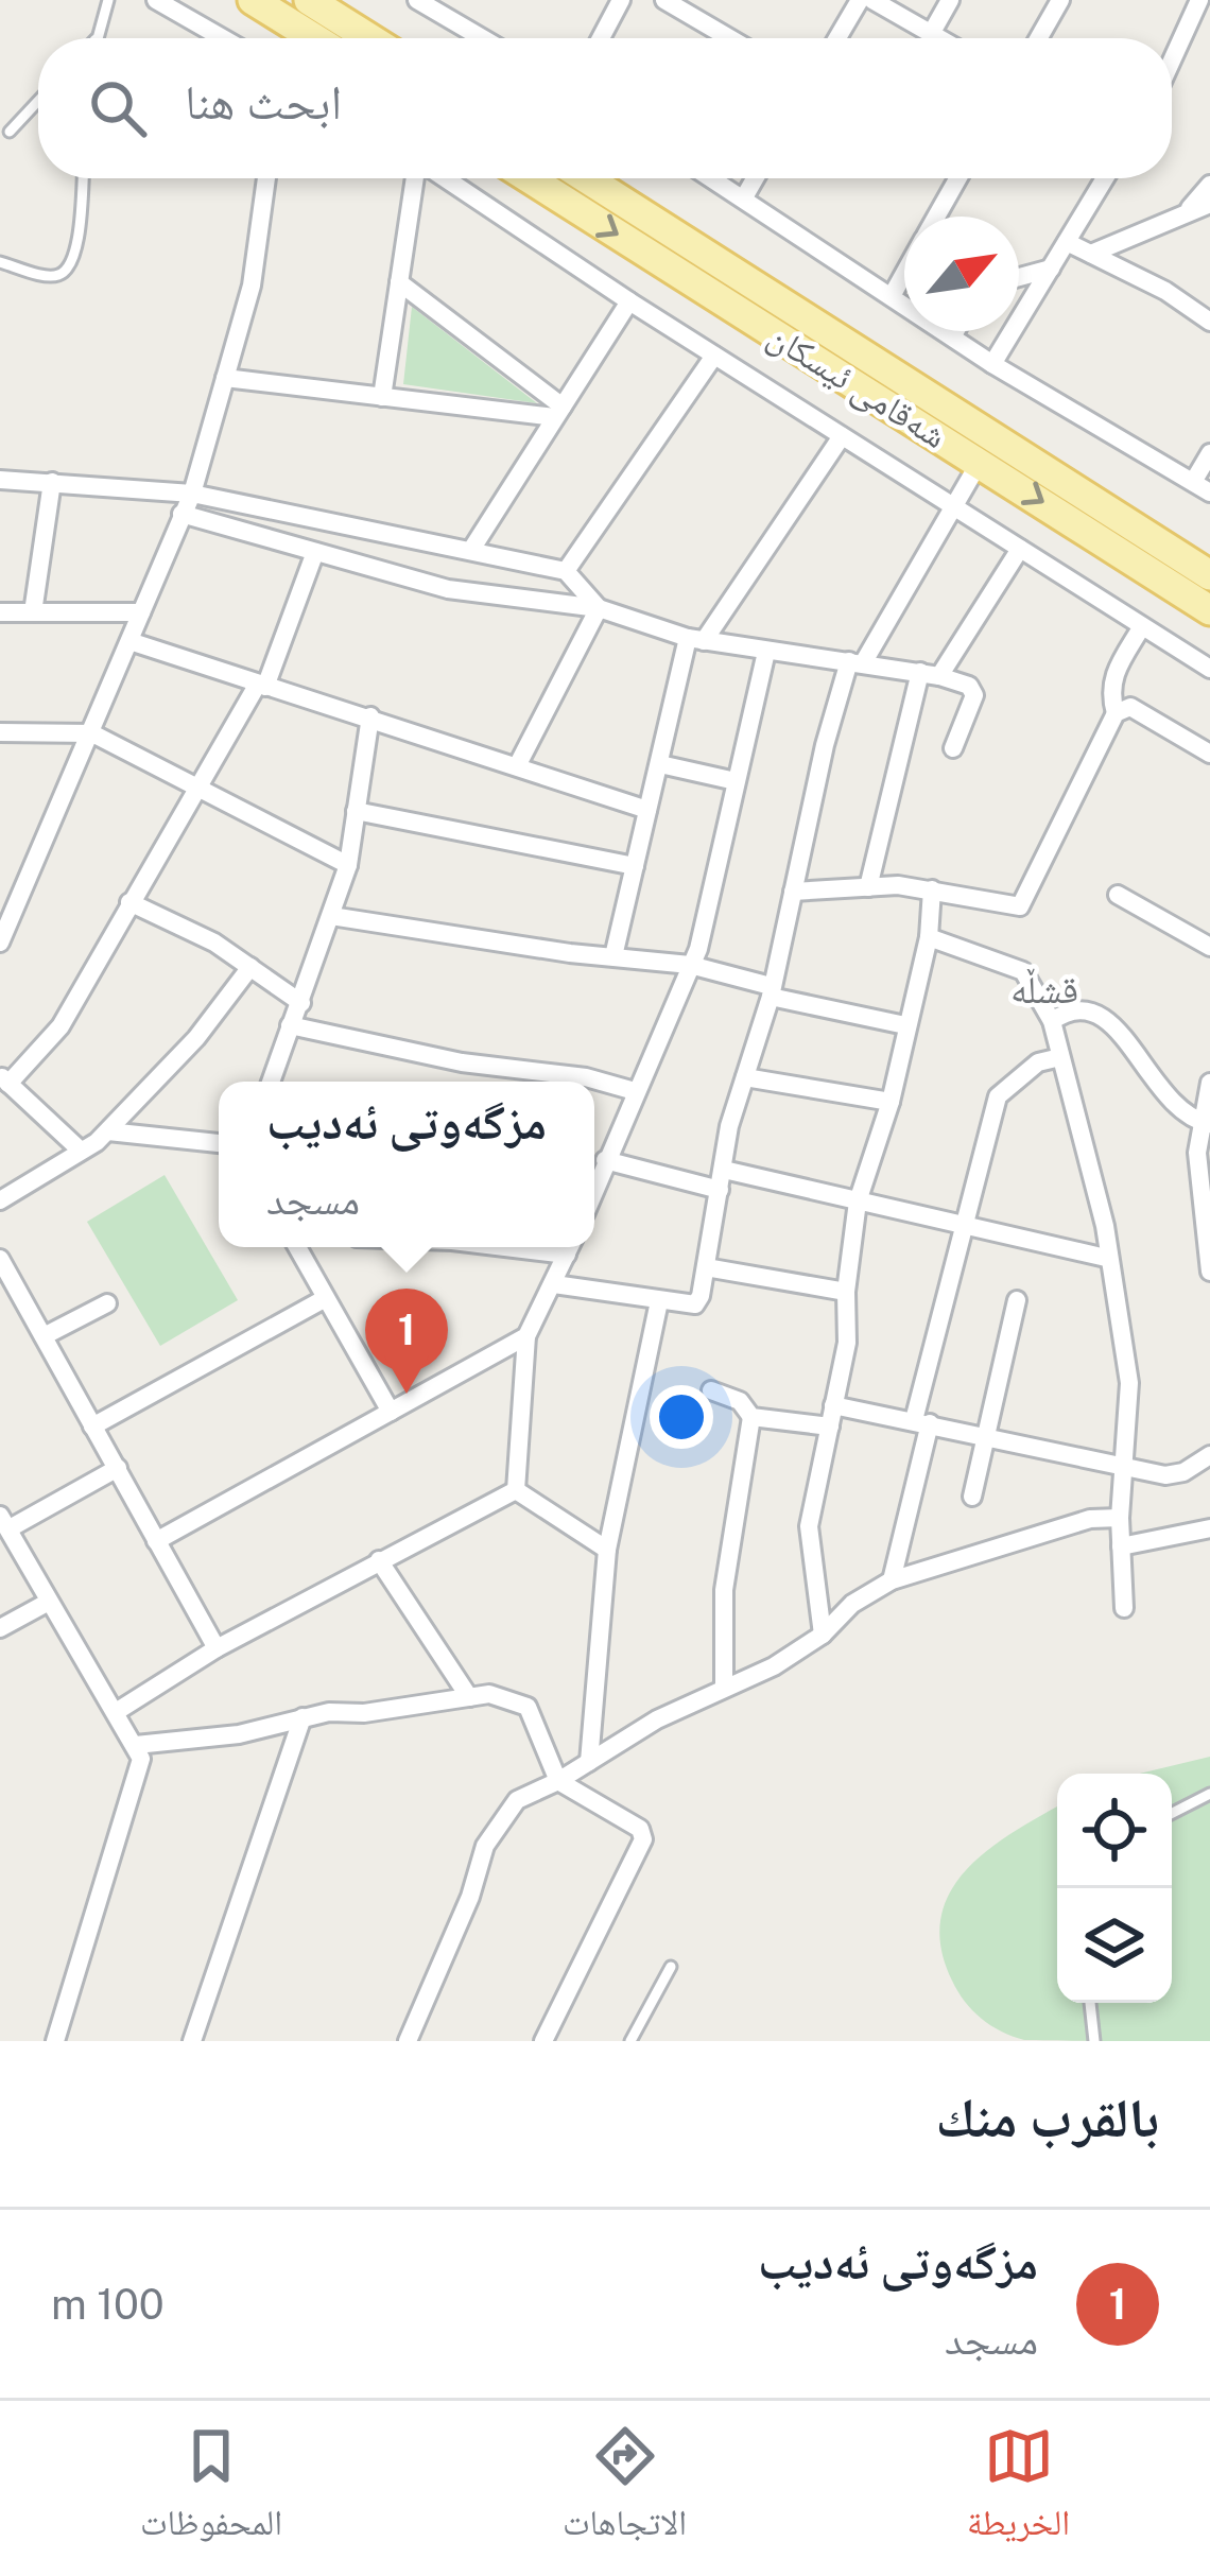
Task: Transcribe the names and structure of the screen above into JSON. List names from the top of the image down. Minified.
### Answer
{"streets":{"main road":["شەقامی ئیسکان"]},"districts":["قشڵه‌"],"north":"top right","page":{"search":"ابحث هنا","popup":["مزگەوتی ئەدیب","مسجد"],"pins":"1","heading":"بالقرب منك","list":[{"mark":"1","name":"مزگەوتی ئەدیب","note":"مسجد","value":"100 m"}],"nav":["الخريطة","الاتجاهات","المحفوظات"]}}
